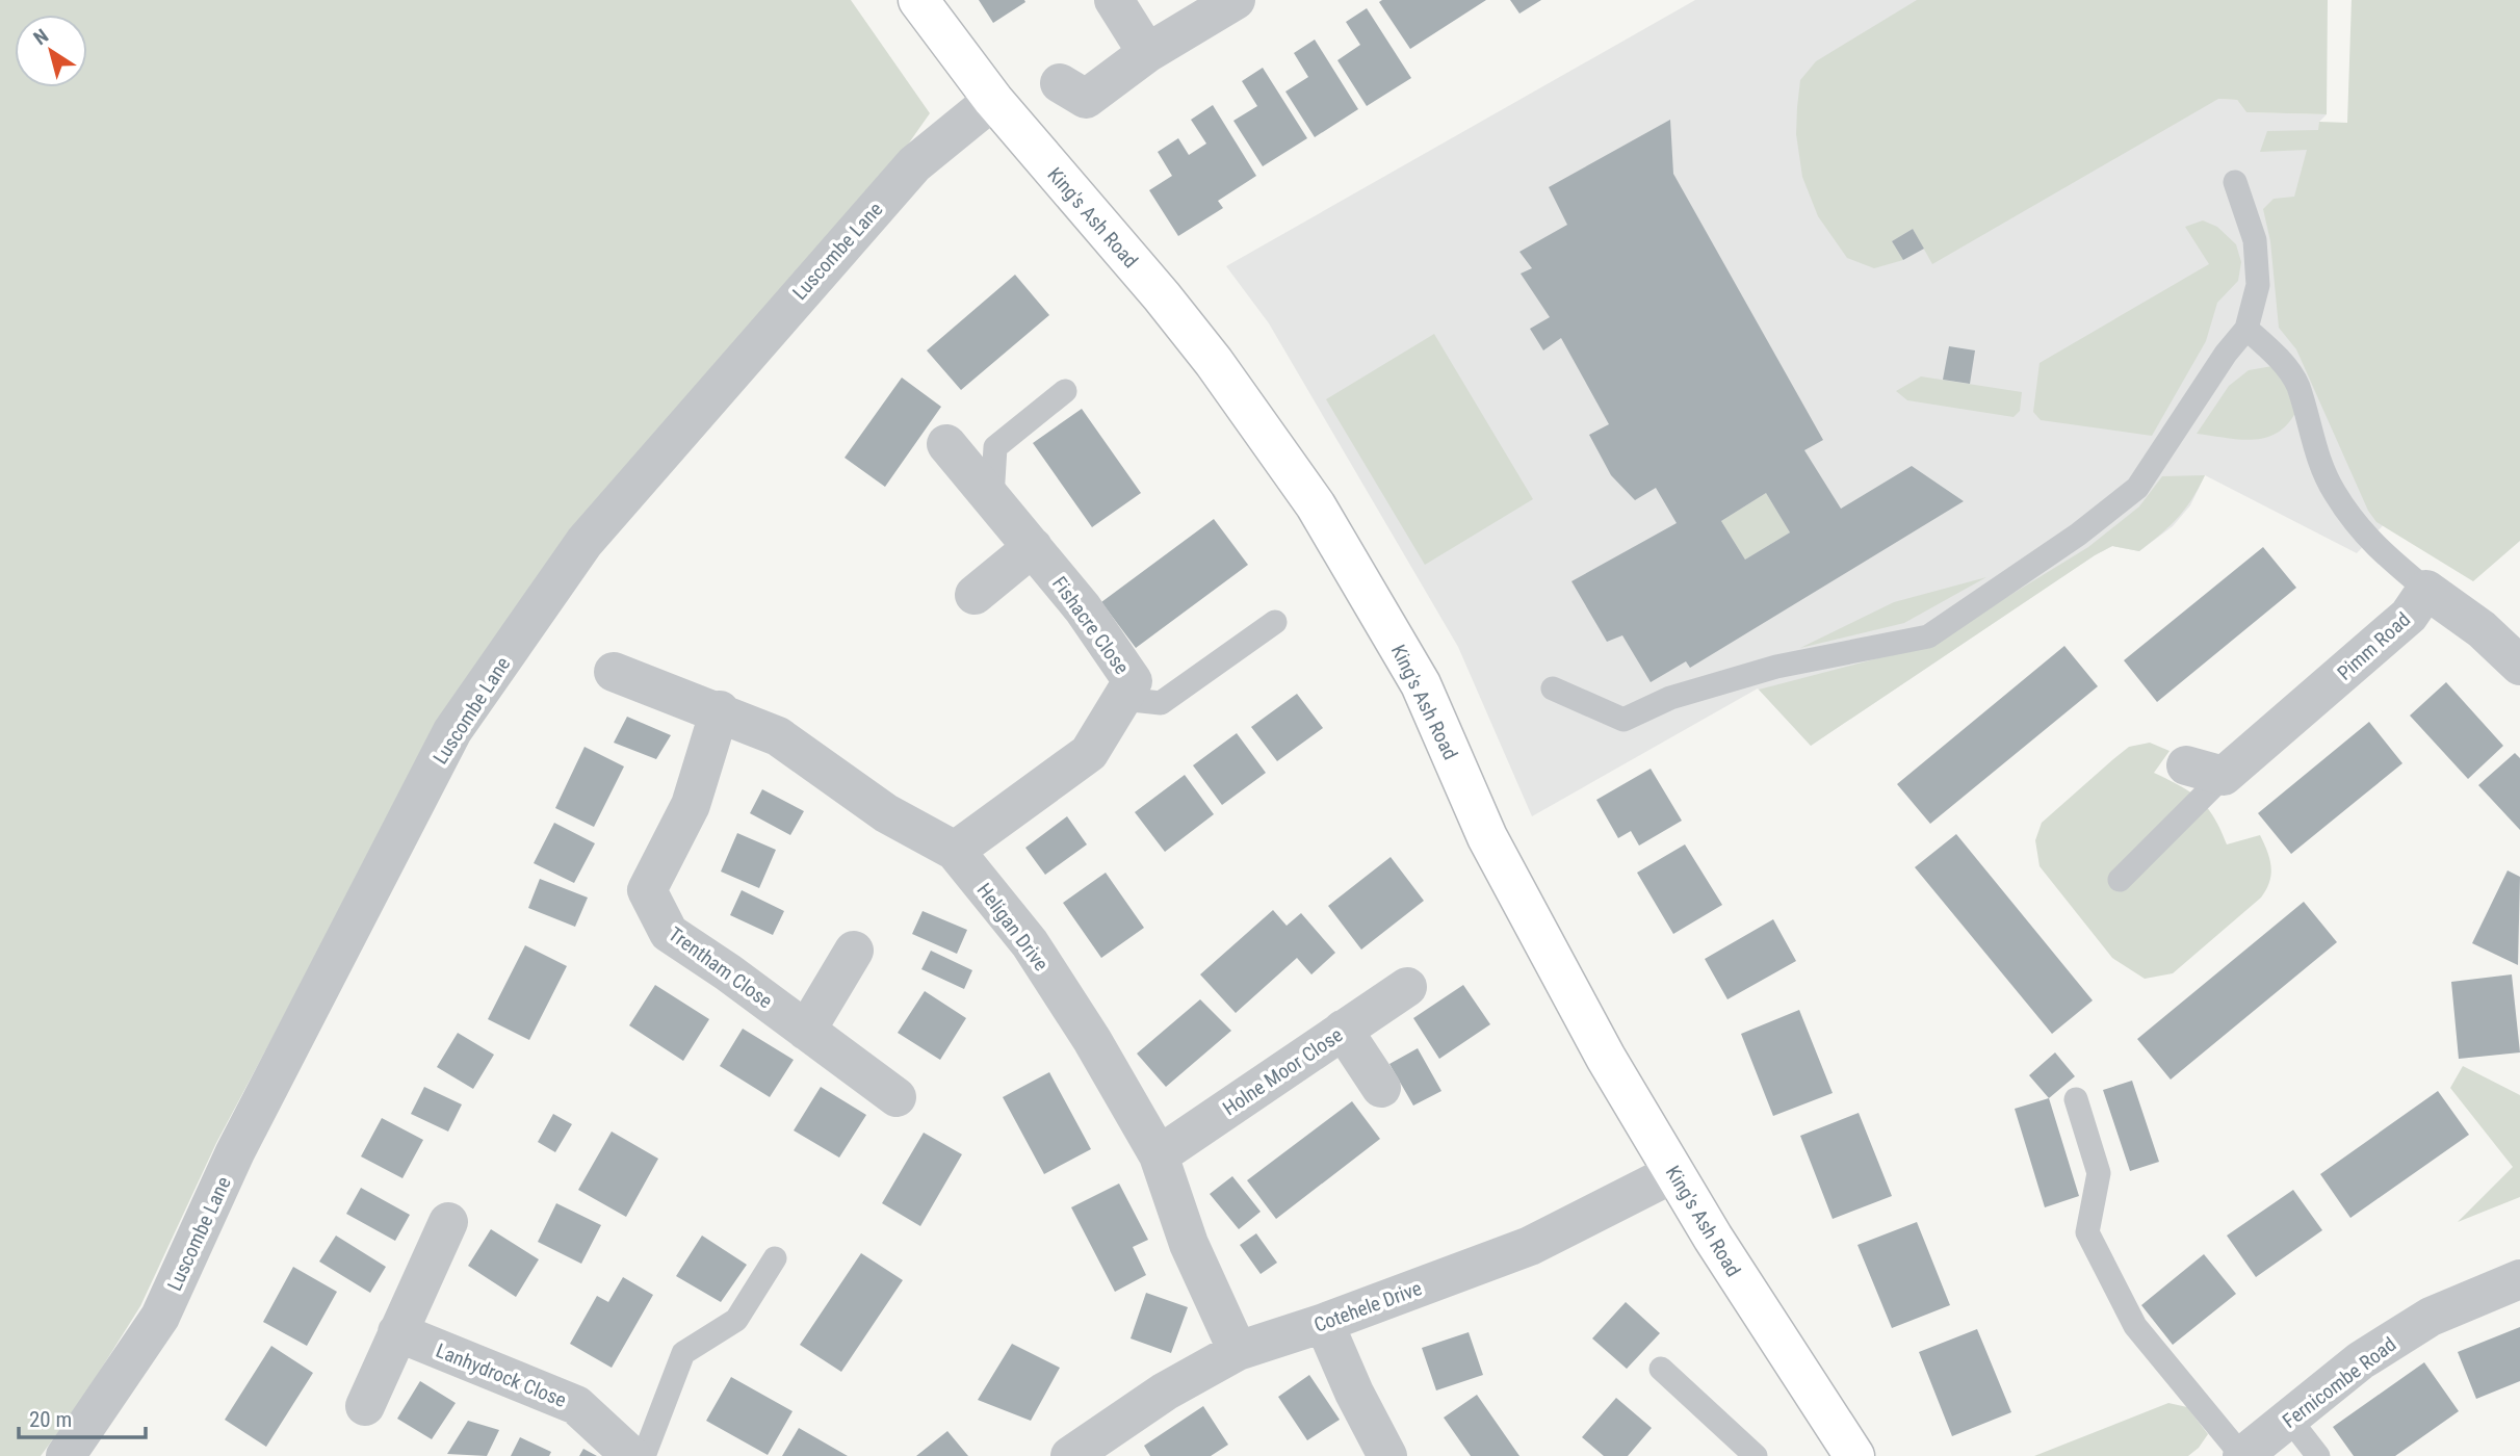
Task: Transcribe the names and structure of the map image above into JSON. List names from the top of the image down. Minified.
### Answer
{"streets":{"highway":["King's Ash Road"],"street":["Luscombe Lane","Fishacre Close","Pimm Road","Heligan Drive","Trentham Close","Holne Moor Close","Cotehele Drive","Lanhydrock Close","Fernicombe Road"]},"crossings":[["King's Ash Road","Luscombe Lane"],["King's Ash Road","Cotehele Drive"],["Fishacre Close","Heligan Drive"],["Heligan Drive","Trentham Close"],["Heligan Drive","Holne Moor Close"],["Heligan Drive","Cotehele Drive"]],"scale_bar":"20 m","north":"top left"}
